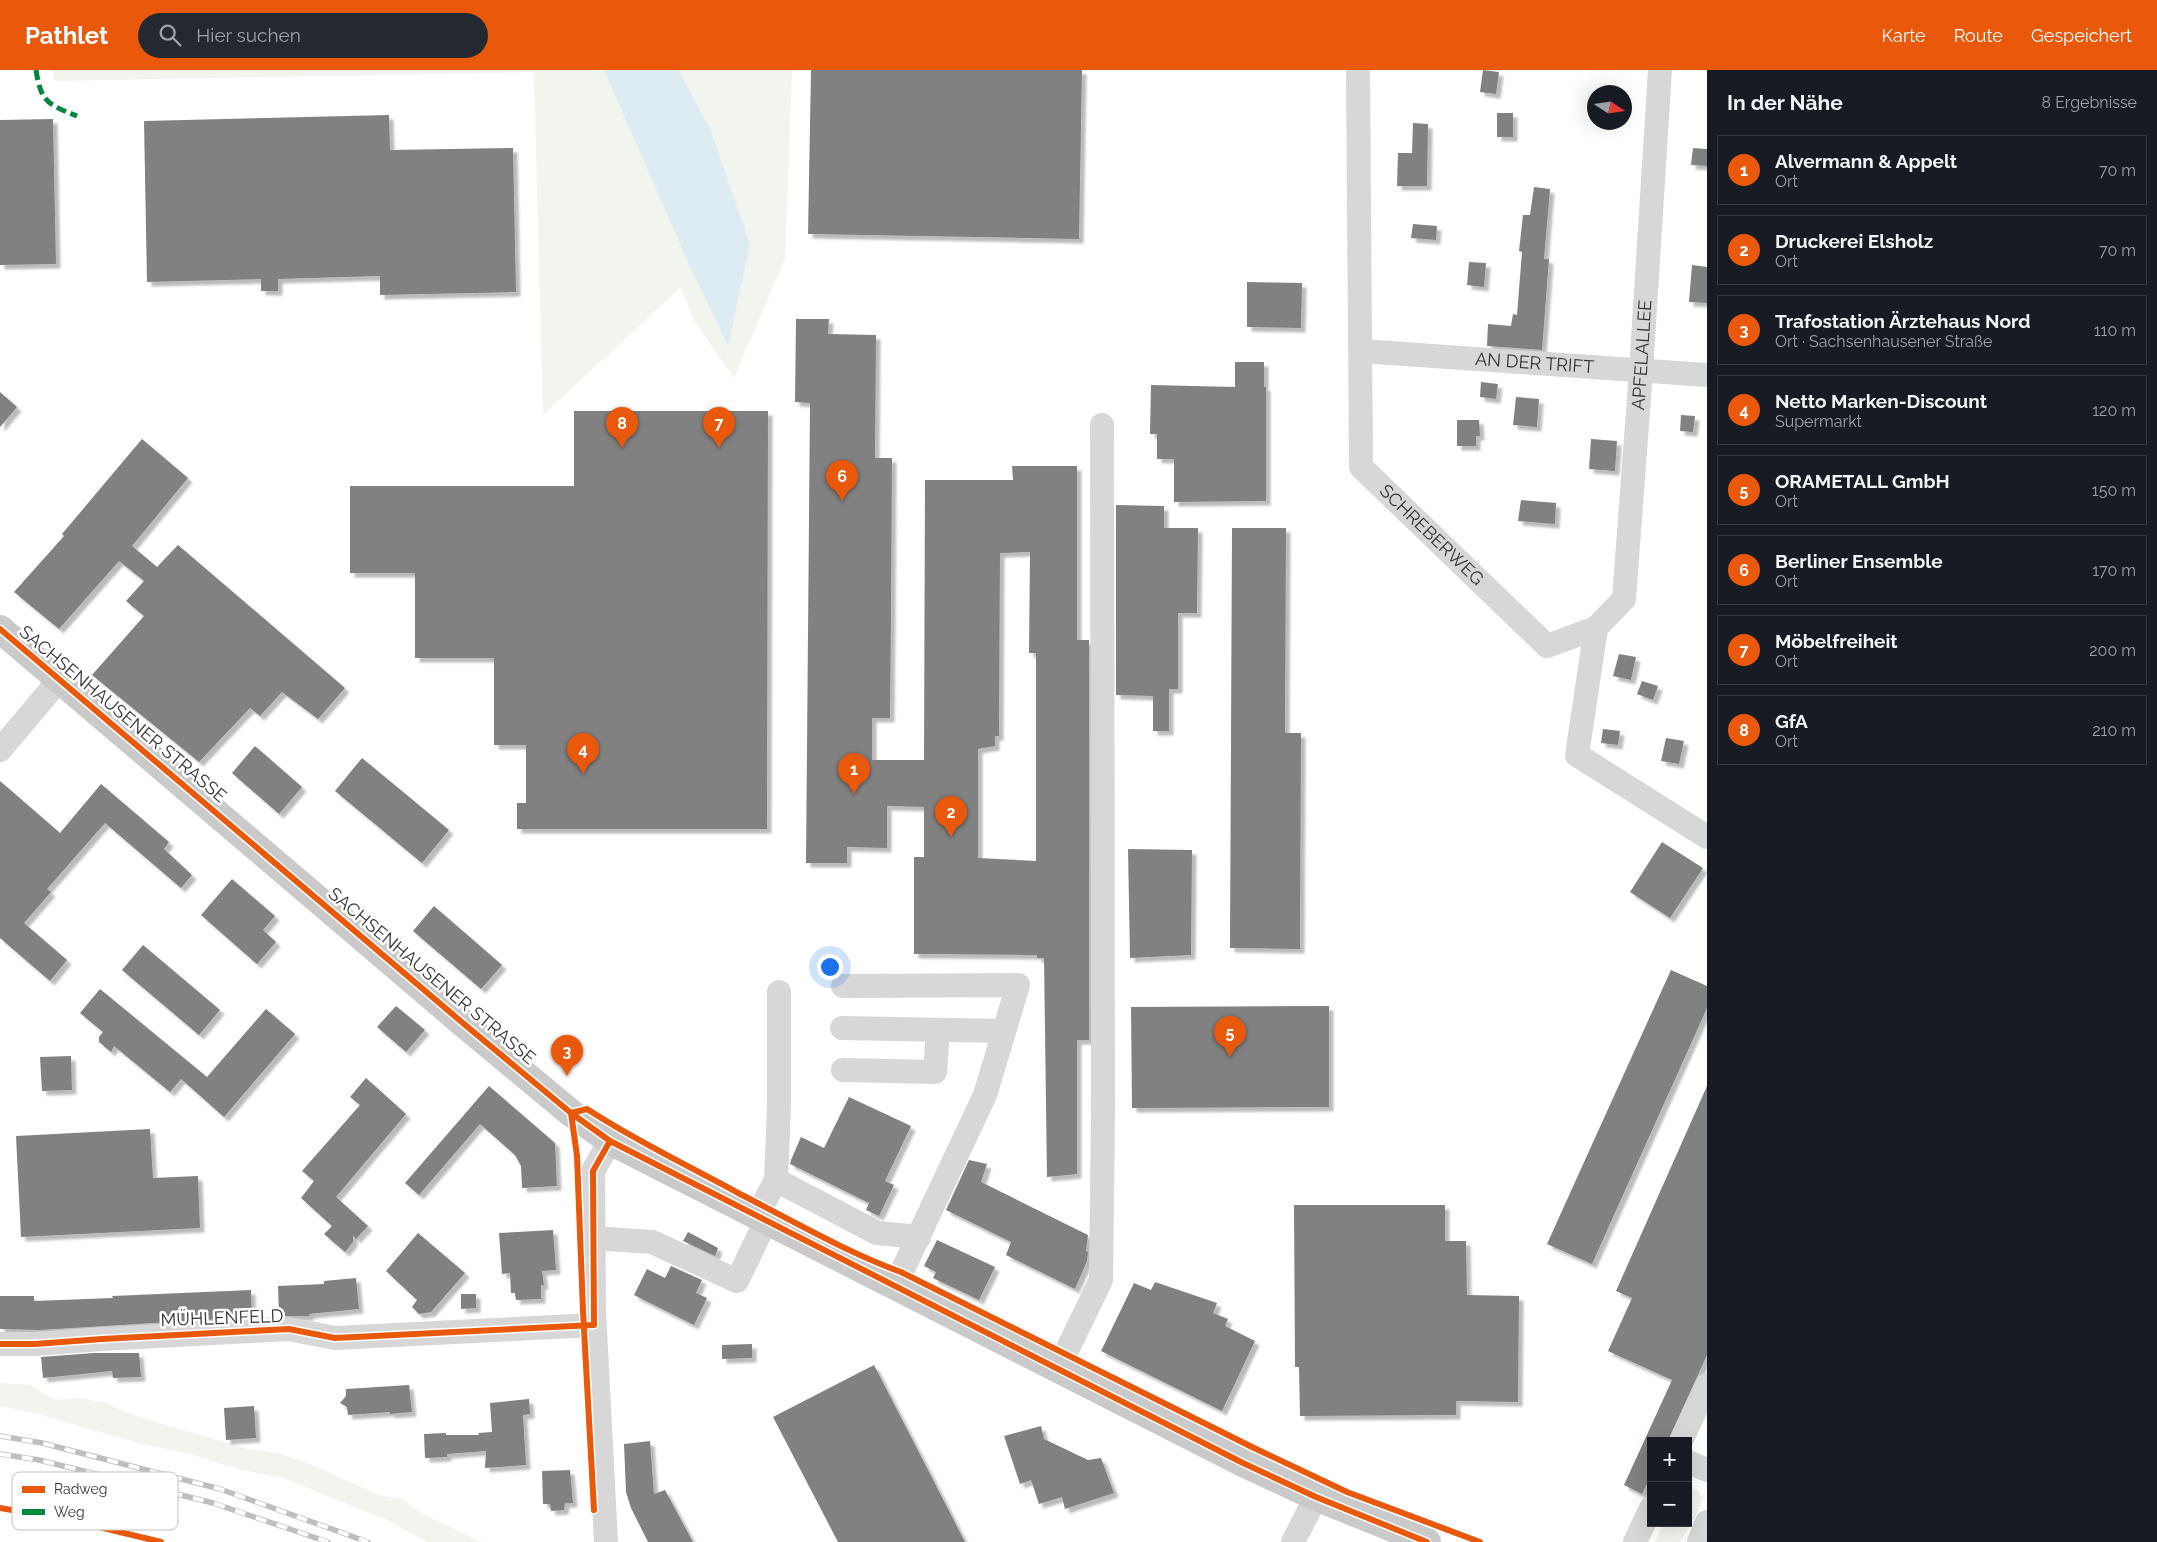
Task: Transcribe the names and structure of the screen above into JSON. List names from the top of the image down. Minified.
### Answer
{"streets":{"main road":["SACHSENHAUSENER STRASSE"],"street":["APFELALLEE","AN DER TRIFT","SCHREBERWEG","MÜHLENFELD"]},"crossings":[["APFELALLEE","AN DER TRIFT"],["APFELALLEE","SCHREBERWEG"],["AN DER TRIFT","SCHREBERWEG"]],"legend":["Radweg","Weg"],"north":"right","page":{"header":"Pathlet","search":"Hier suchen","nav":["Karte","Route","Gespeichert"],"heading":["In der Nähe","8 Ergebnisse"],"list":[{"mark":"1","name":"Alvermann & Appelt","note":"Ort","value":"70 m"},{"mark":"2","name":"Druckerei Elsholz","note":"Ort","value":"70 m"},{"mark":"3","name":"Trafostation Ärztehaus Nord","note":"Ort · Sachsenhausener Straße","value":"110 m"},{"mark":"4","name":"Netto Marken-Discount","note":"Supermarkt","value":"120 m"},{"mark":"5","name":"ORAMETALL GmbH","note":"Ort","value":"150 m"},{"mark":"6","name":"Berliner Ensemble","note":"Ort","value":"170 m"},{"mark":"7","name":"Möbelfreiheit","note":"Ort","value":"200 m"},{"mark":"8","name":"GfA","note":"Ort","value":"210 m"}],"pins":["7","8","6","4","1","2","5","3"],"map_buttons":["+","−"]}}
